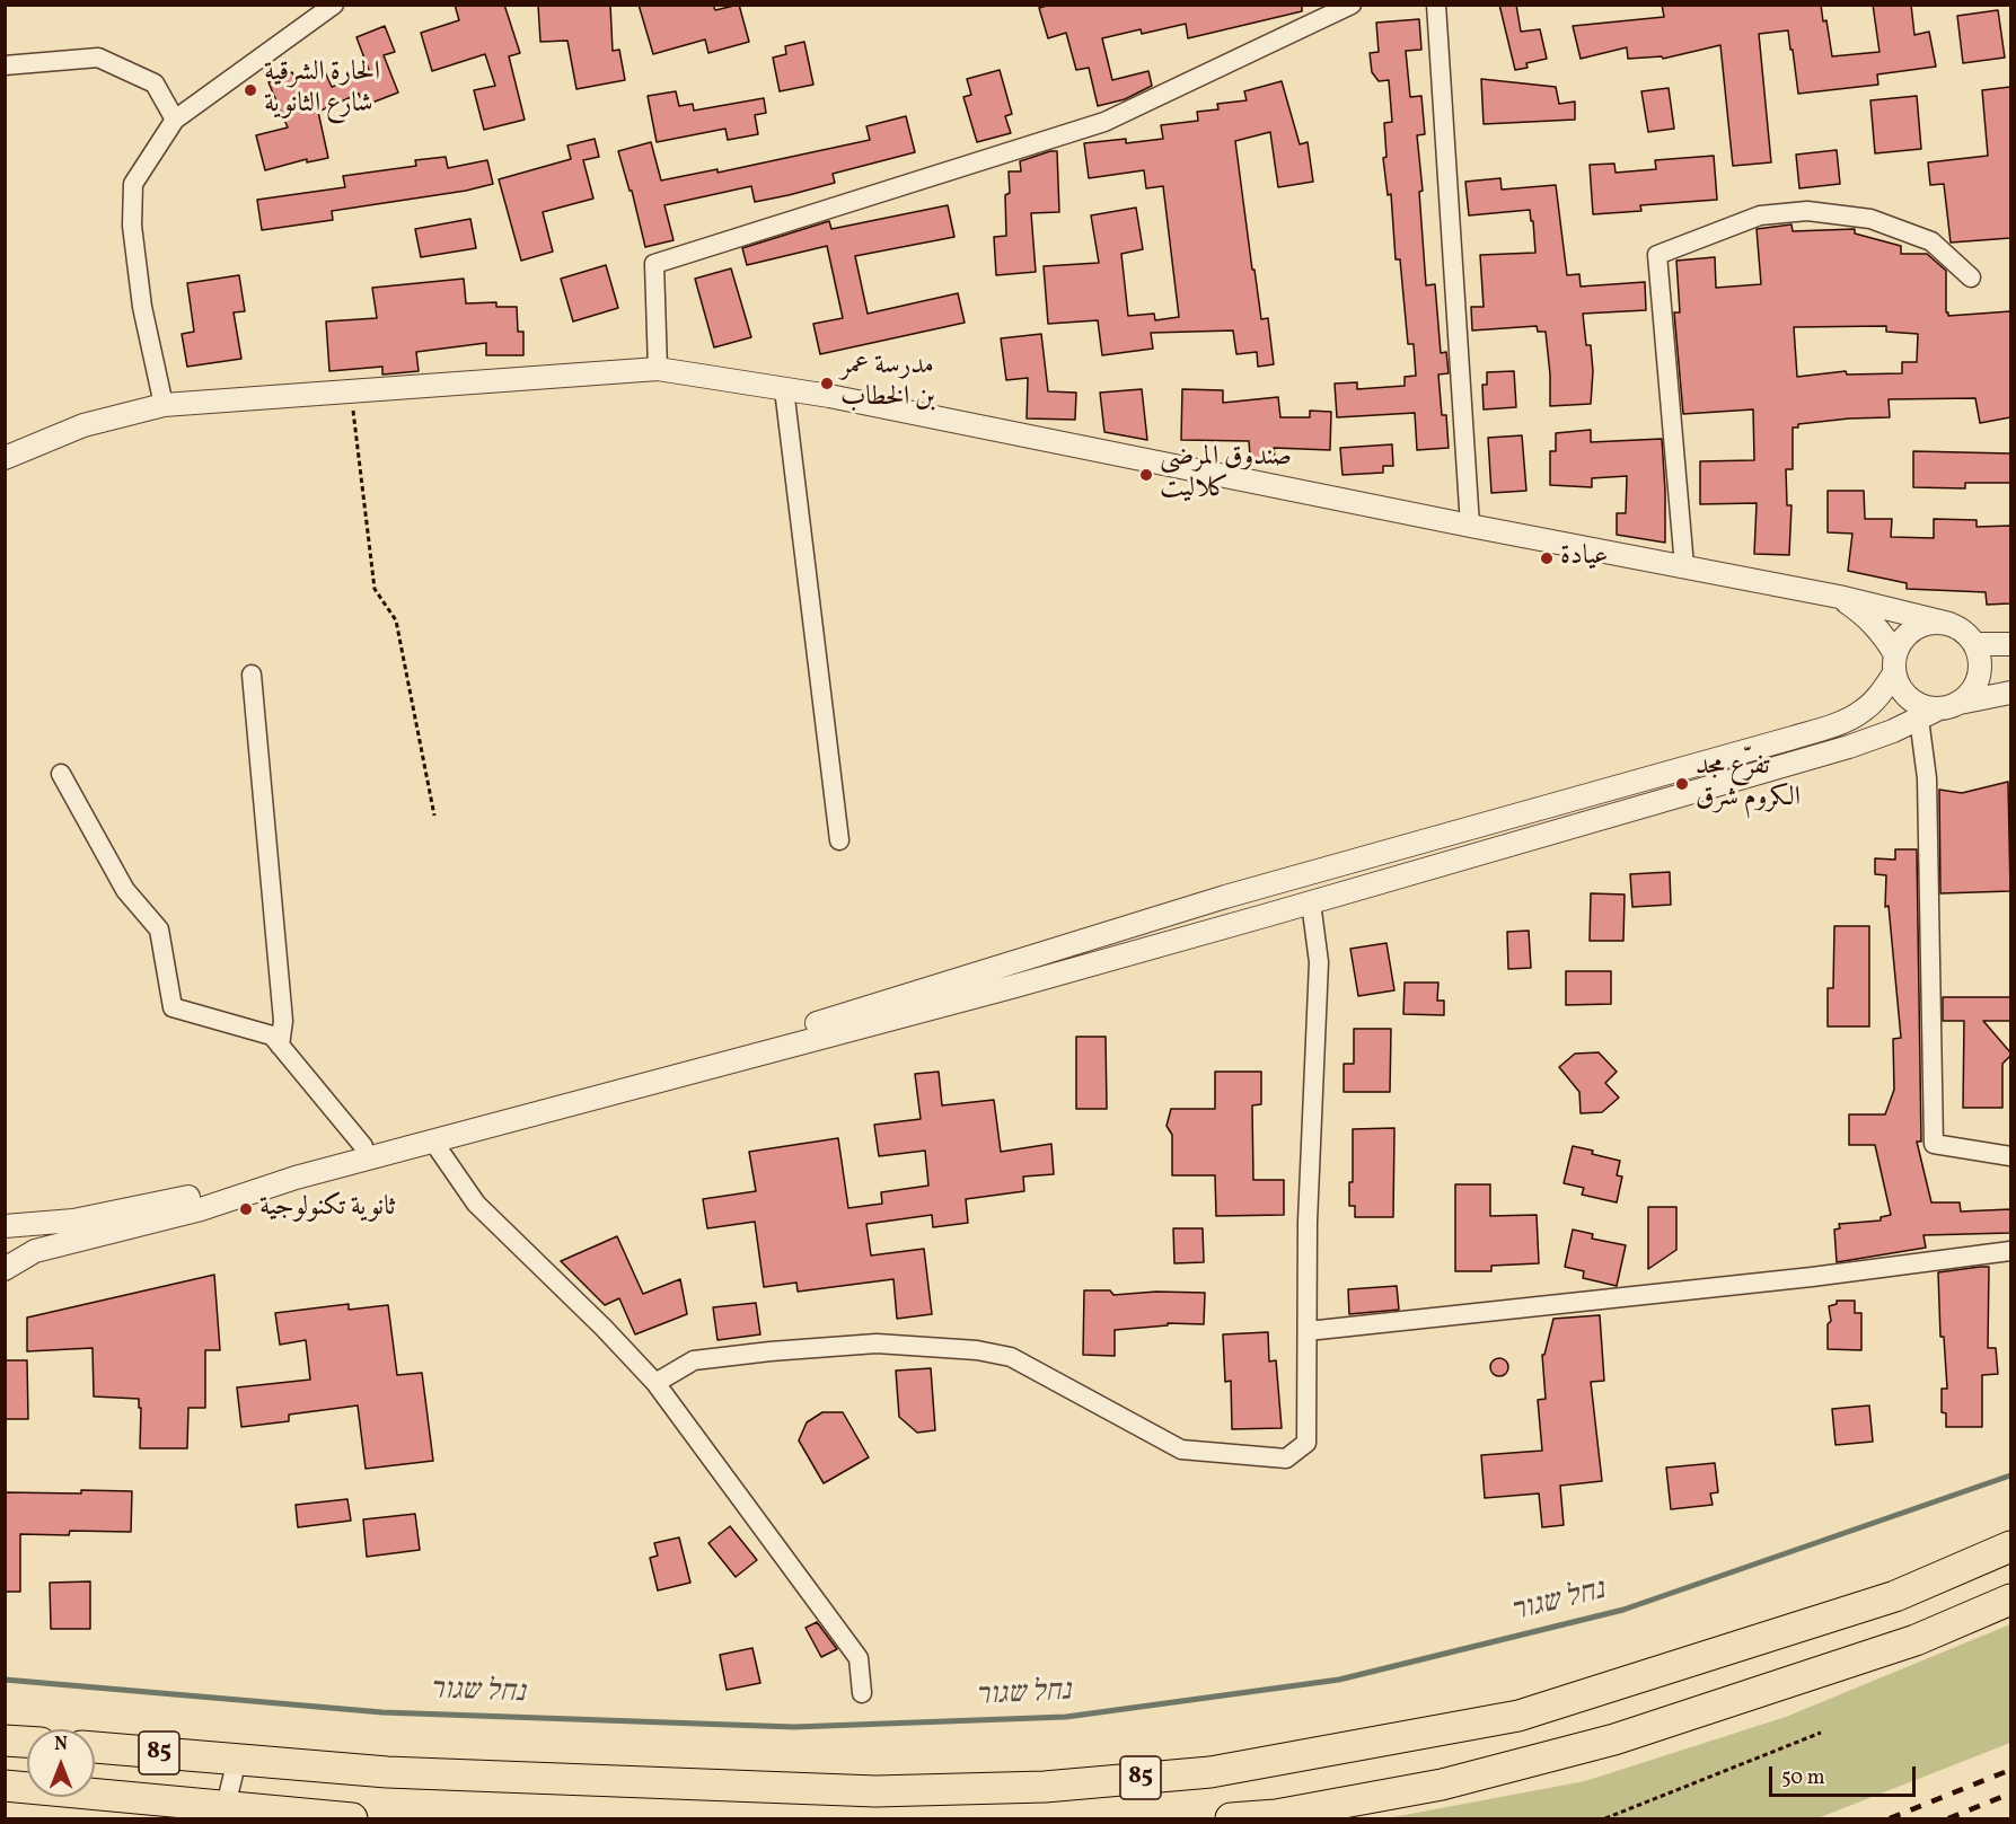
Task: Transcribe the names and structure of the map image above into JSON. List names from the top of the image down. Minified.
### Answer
{"streets":{"highway":["85"]},"water":["נחל שגור"],"places":["الحارة الشرقية شارع الثانوية","مدرسة عمر بن الخطاب","صندوق المرضى كلاليت","عيادة","تفرّع مجد الكروم شرق","ثانوية تكنولوجية"],"scale_bar":"50 m","north":"top"}
